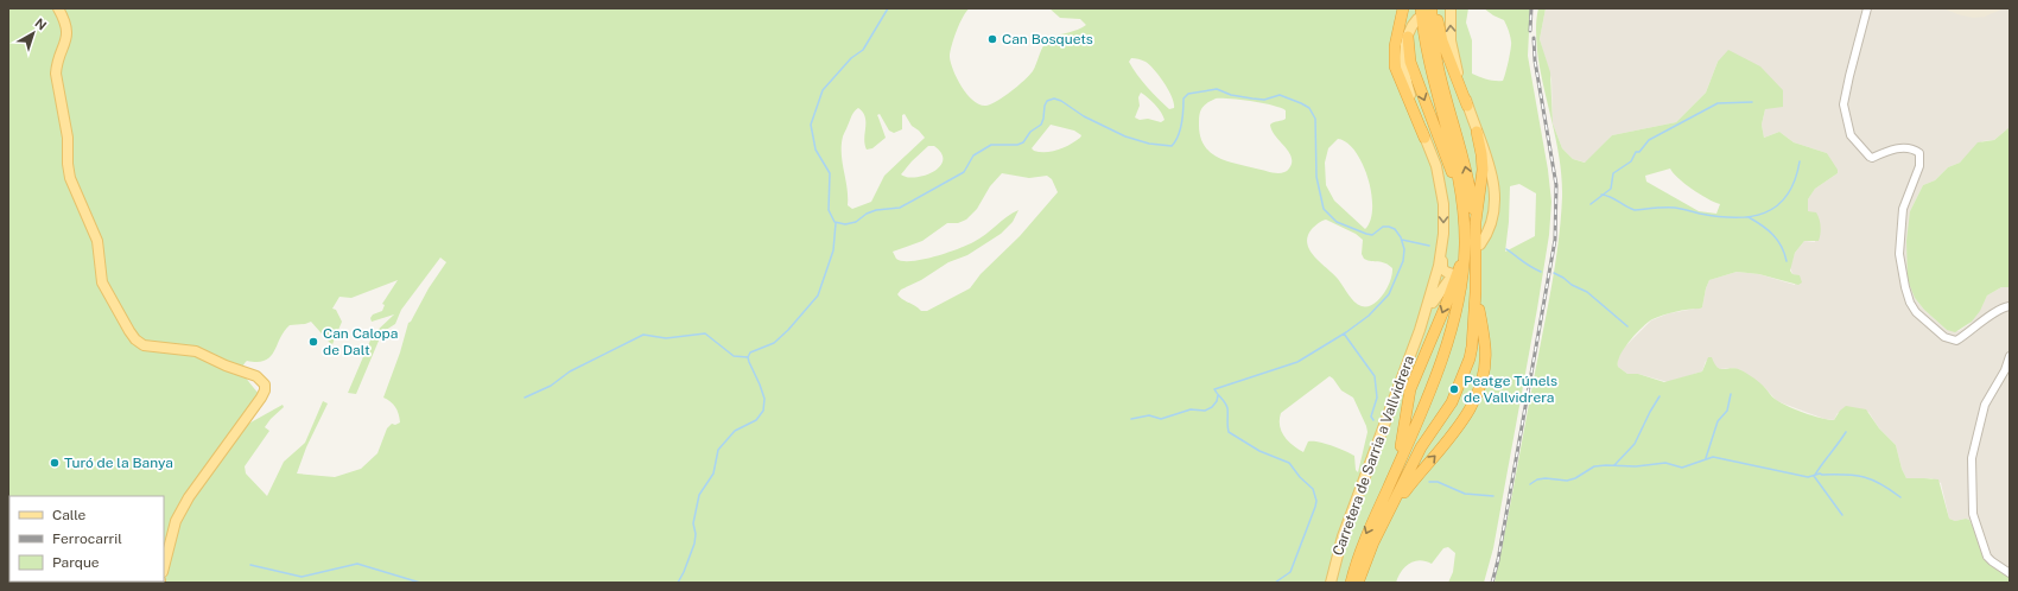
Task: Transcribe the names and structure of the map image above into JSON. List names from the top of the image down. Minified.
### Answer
{"streets":{"main road":["Carretera de Sarria a Vallvidrera"]},"places":["Can Bosquets","Can Calopa de Dalt","Peatge Túnels de Vallvidrera","Turó de la Banya"],"legend":["Calle","Ferrocarril","Parque"],"north":"top right"}
